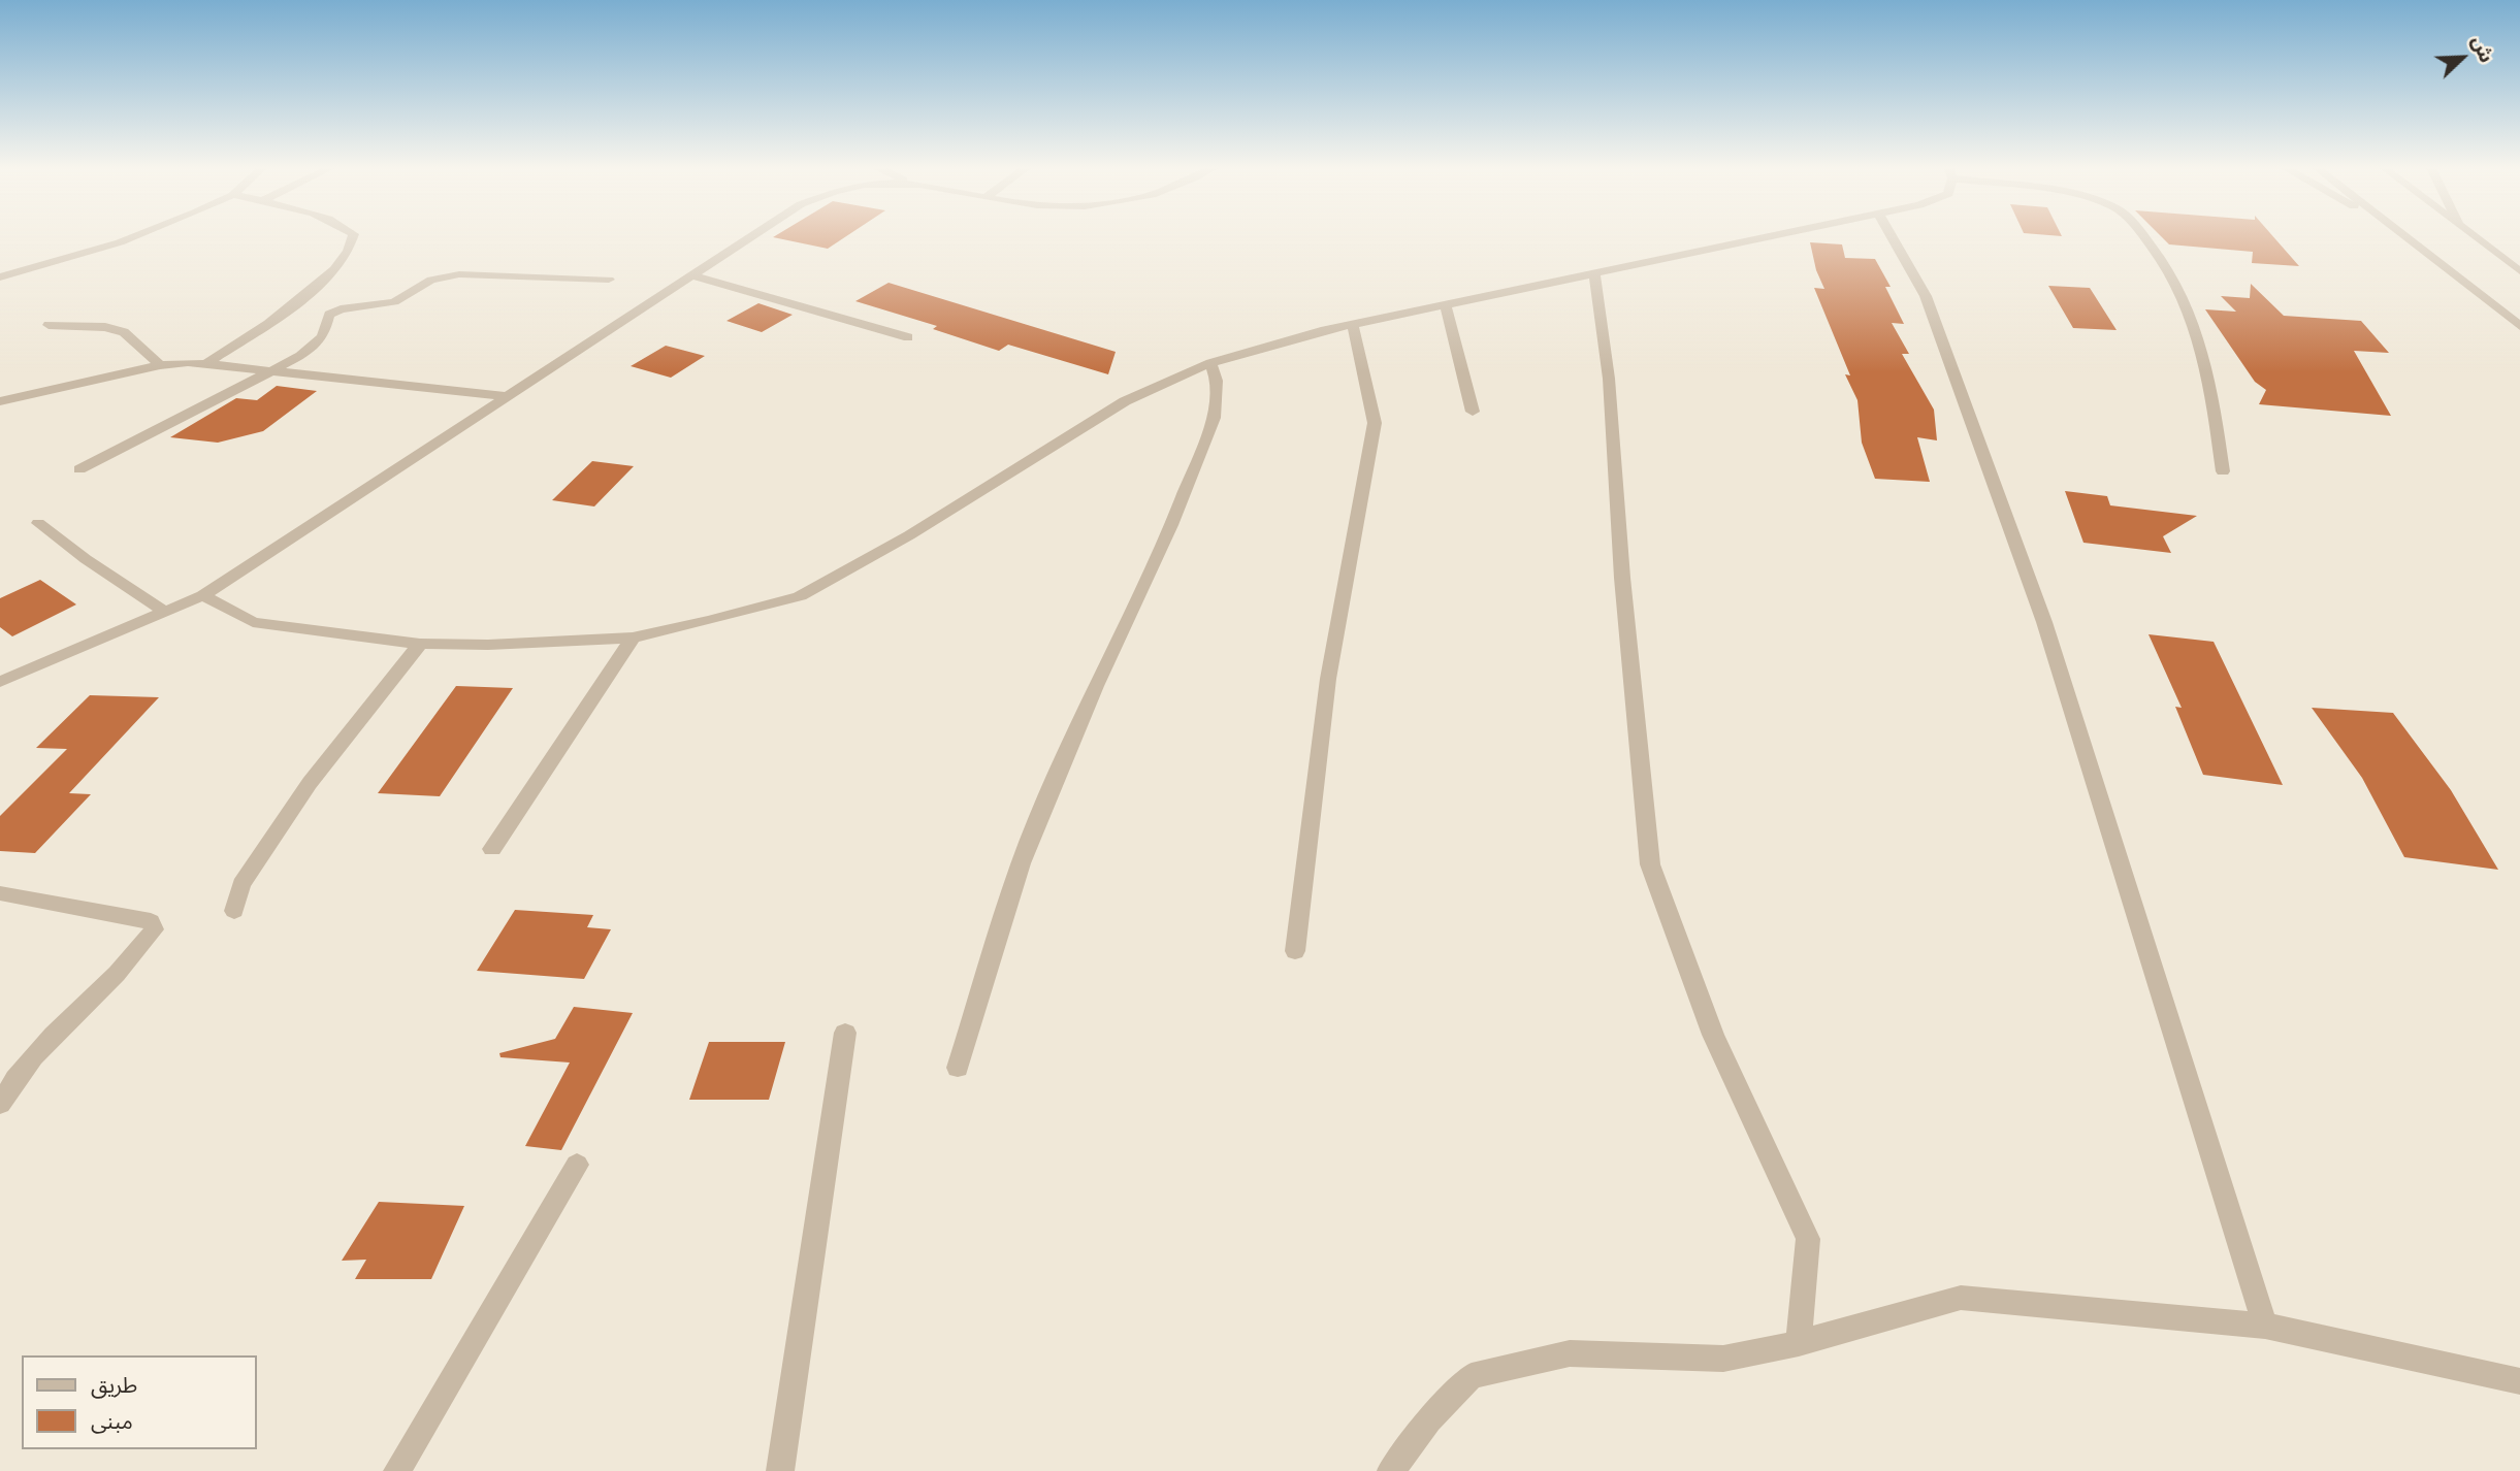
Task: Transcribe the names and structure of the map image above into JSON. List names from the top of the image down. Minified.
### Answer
{"legend":["طريق","مبنى"],"north":"top right"}
